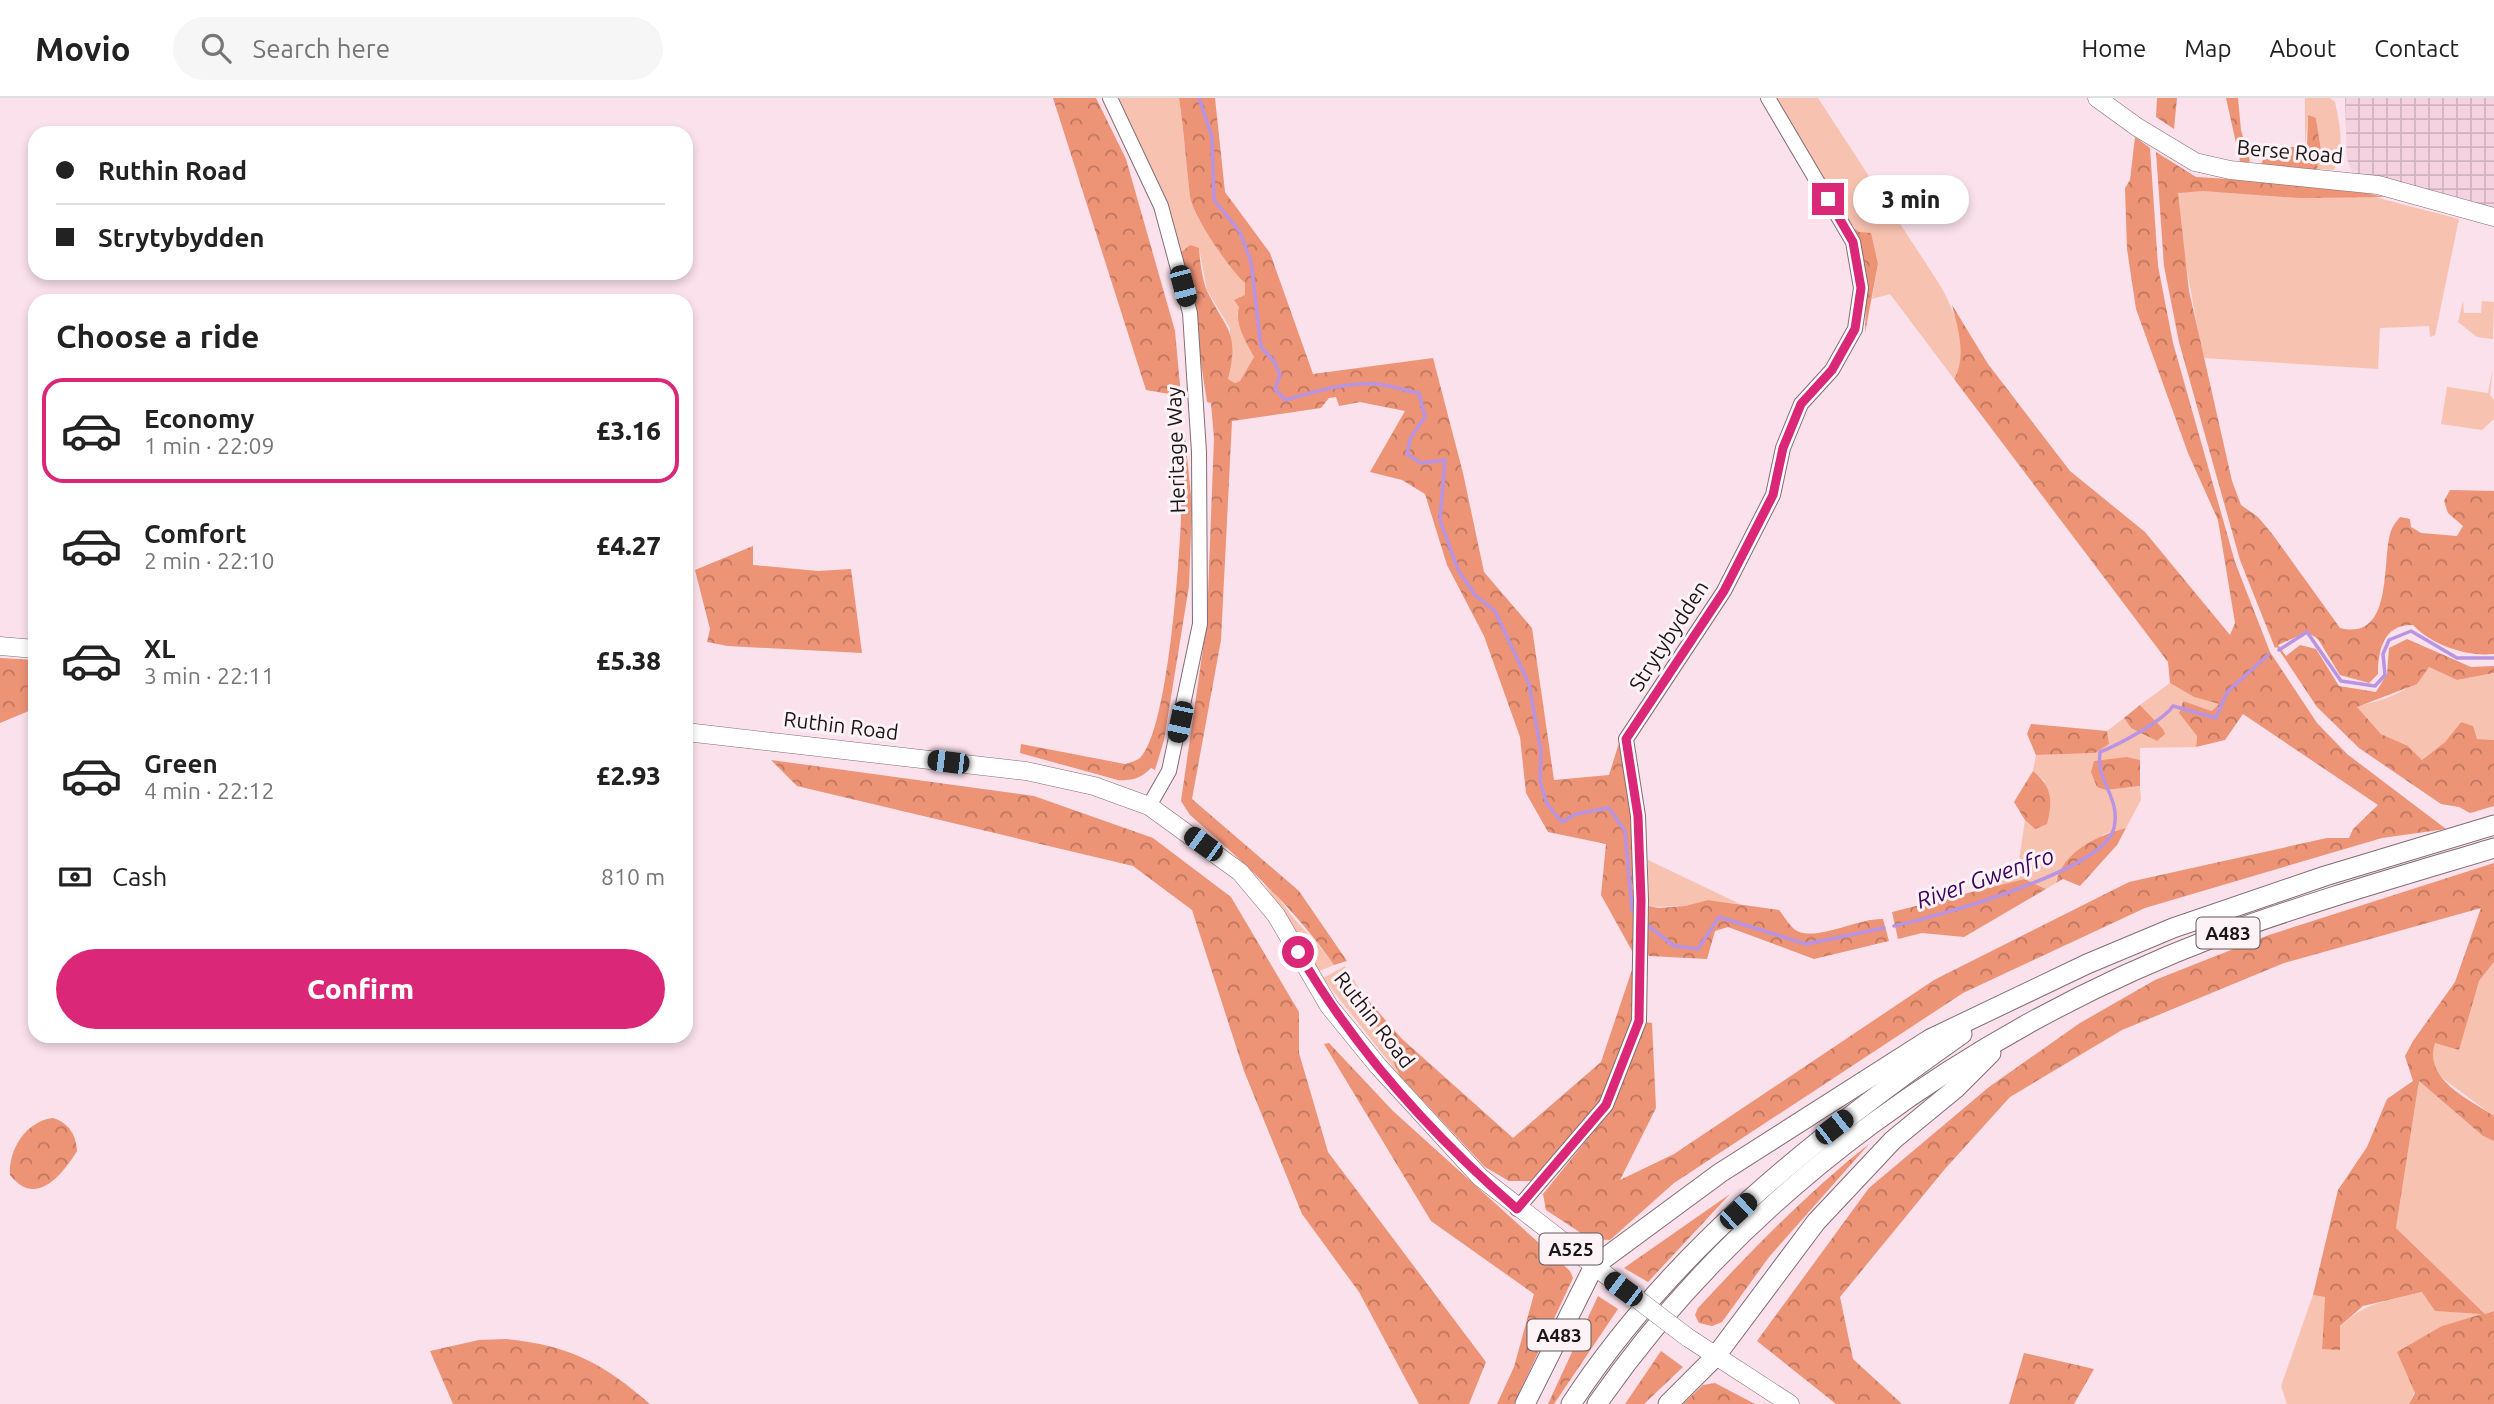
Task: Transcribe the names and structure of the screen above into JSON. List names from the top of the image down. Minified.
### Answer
{"streets":{"highway":["A483"],"main road":["Berse Road","Ruthin Road","A525"],"street":["Heritage Way","Strytybydden"]},"crossings":[["Heritage Way","Ruthin Road"],["Strytybydden","Ruthin Road"],["Ruthin Road","A483"]],"water":["River Gwenfro"],"page":{"header":"Movio","search":"Search here","nav":["Home","Map","About","Contact"],"banner":["Ruthin Road","Strytybydden"],"bubble":"3 min","heading":"Choose a ride","list":[{"name":"Economy","note":"1 min · 22:09","value":"£3.16"},{"name":"Comfort","note":"2 min · 22:10","value":"£4.27"},{"name":"XL","note":"3 min · 22:11","value":"£5.38"},{"name":"Green","note":"4 min · 22:12","value":"£2.93"}],"pay":["Cash","810 m"],"buttons":"Confirm"}}
